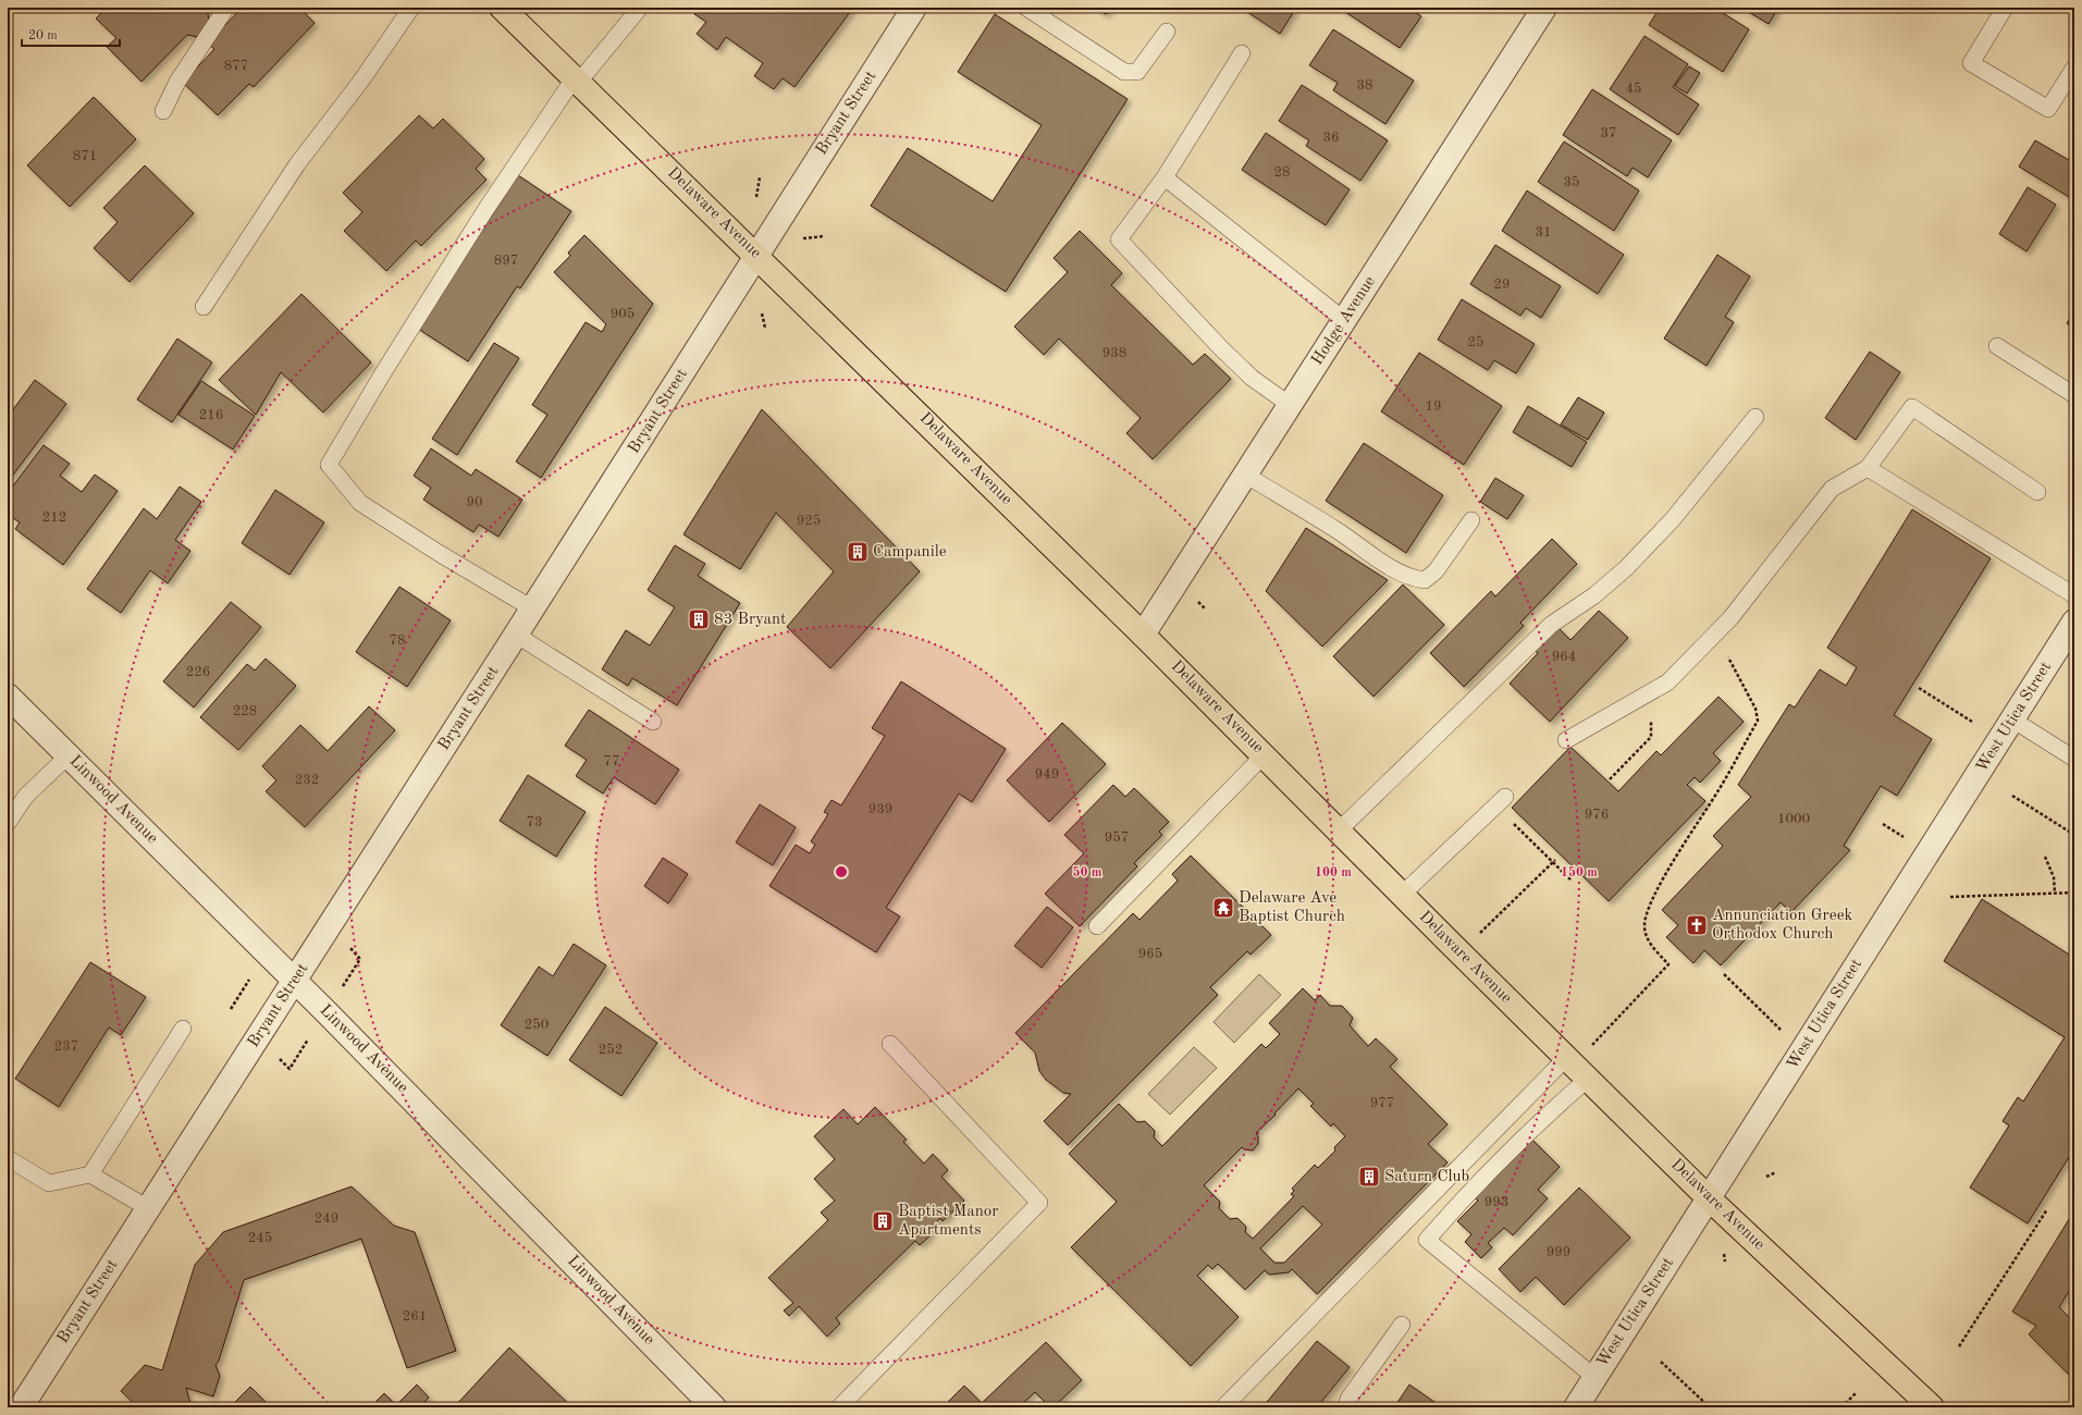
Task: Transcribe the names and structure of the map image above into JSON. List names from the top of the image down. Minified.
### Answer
{"streets":{"main road":["Delaware Avenue"],"street":["Bryant Street","Hodge Avenue","West Utica Street","Linwood Avenue"]},"crossings":[["Bryant Street","Delaware Avenue"],["Bryant Street","Linwood Avenue"],["Delaware Avenue","Hodge Avenue"],["Delaware Avenue","West Utica Street"]],"places":{"building":["Campanile","83 Bryant","Saturn Club","Baptist Manor Apartments"],"temple":["Delaware Ave Baptist Church"],"church":["Annunciation Greek Orthodox Church"]},"house_numbers":["877","38","45","37","36","871","28","35","31","897","29","905","25","938","19","216","90","212","925","78","964","226","228","77","949","232","939","976","1000","73","957","965","250","237","252","977","993","249","245","999","261"],"scale_bar":"20 m","rings":["50 m","100 m","150 m"]}
